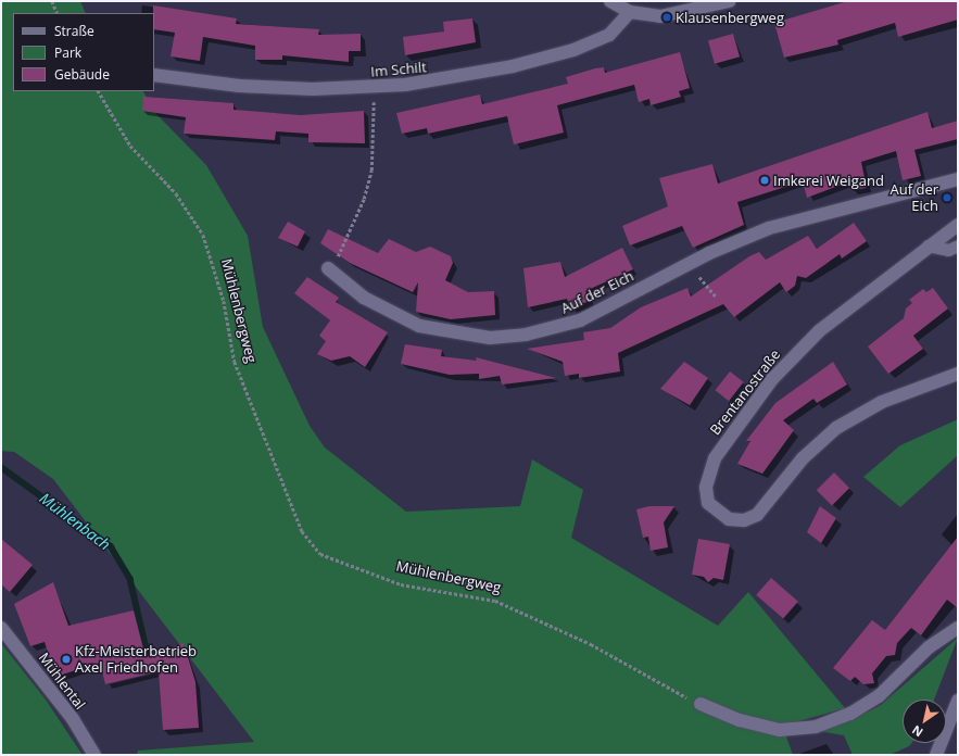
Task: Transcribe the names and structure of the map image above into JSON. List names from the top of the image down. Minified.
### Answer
{"streets":{"street":["Im Schilt","Auf der Eich","Brentanostraße","Mühlental"],"path":["Mühlenbergweg"]},"water":["Mühlenbach"],"places":["Klausenbergweg","Imkerei Weigand","Auf der Eich","Kfz-Meisterbetrieb Axel Friedhofen"],"legend":["Straße","Park","Gebäude"],"north":"bottom left"}
